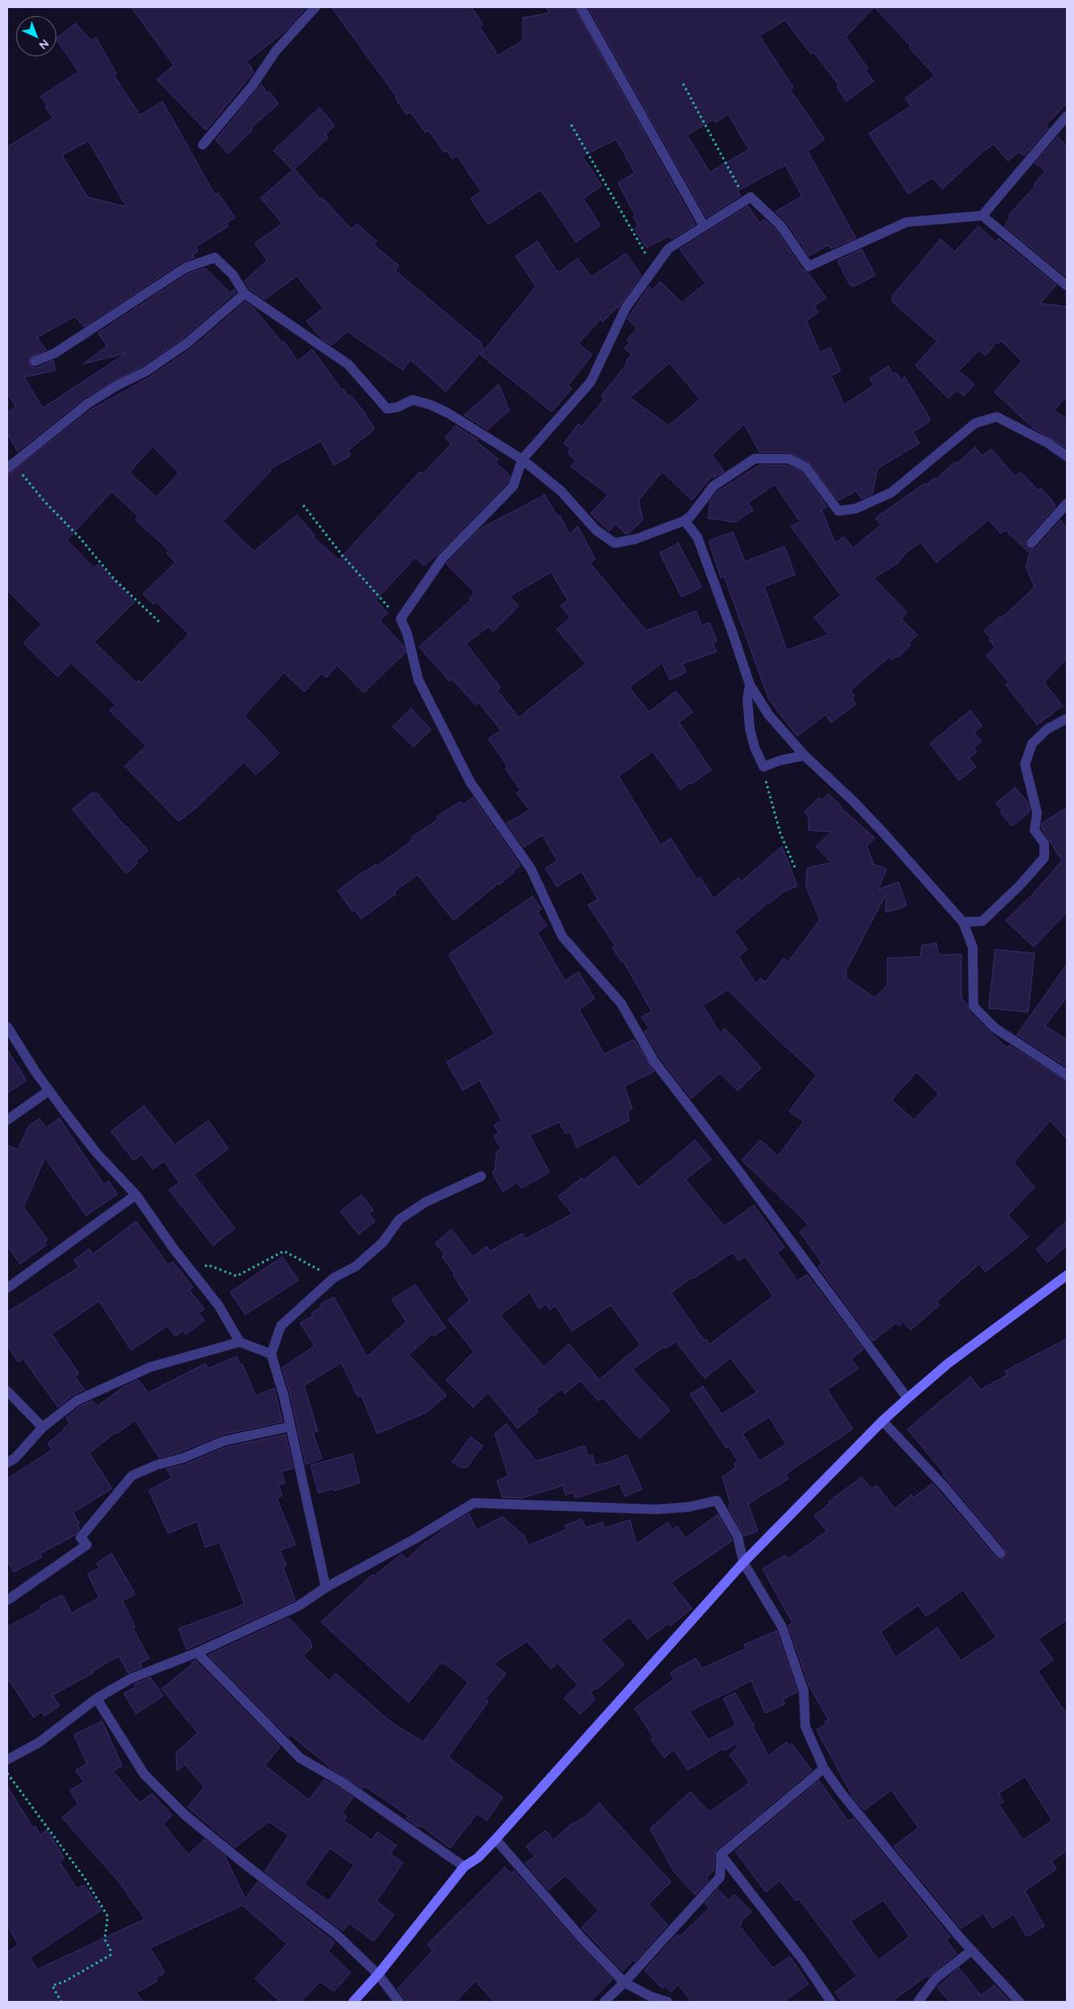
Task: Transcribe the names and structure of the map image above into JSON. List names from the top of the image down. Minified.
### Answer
{"north":"bottom right"}
